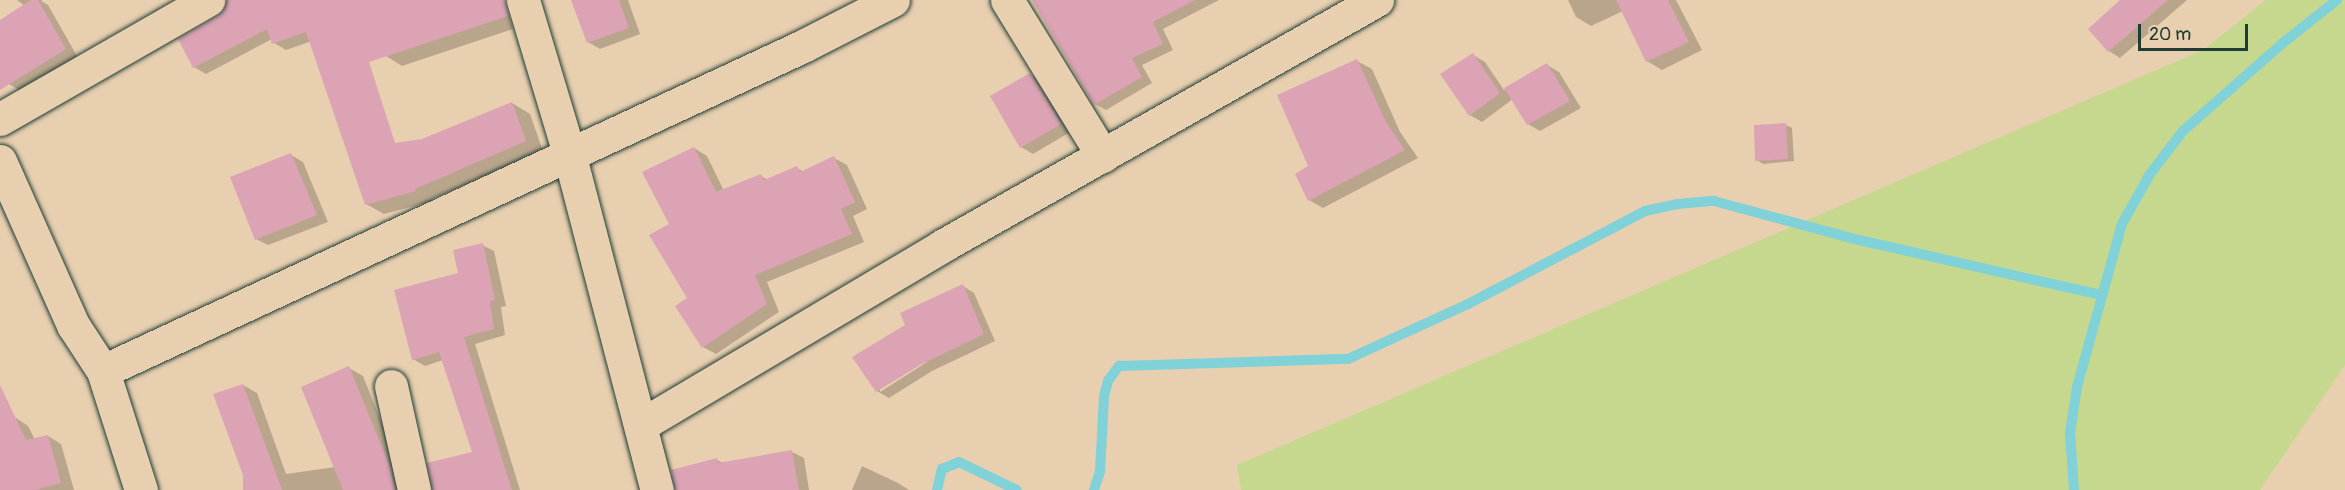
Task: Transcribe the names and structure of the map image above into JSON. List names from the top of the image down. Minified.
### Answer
{"scale_bar":"20 m"}
